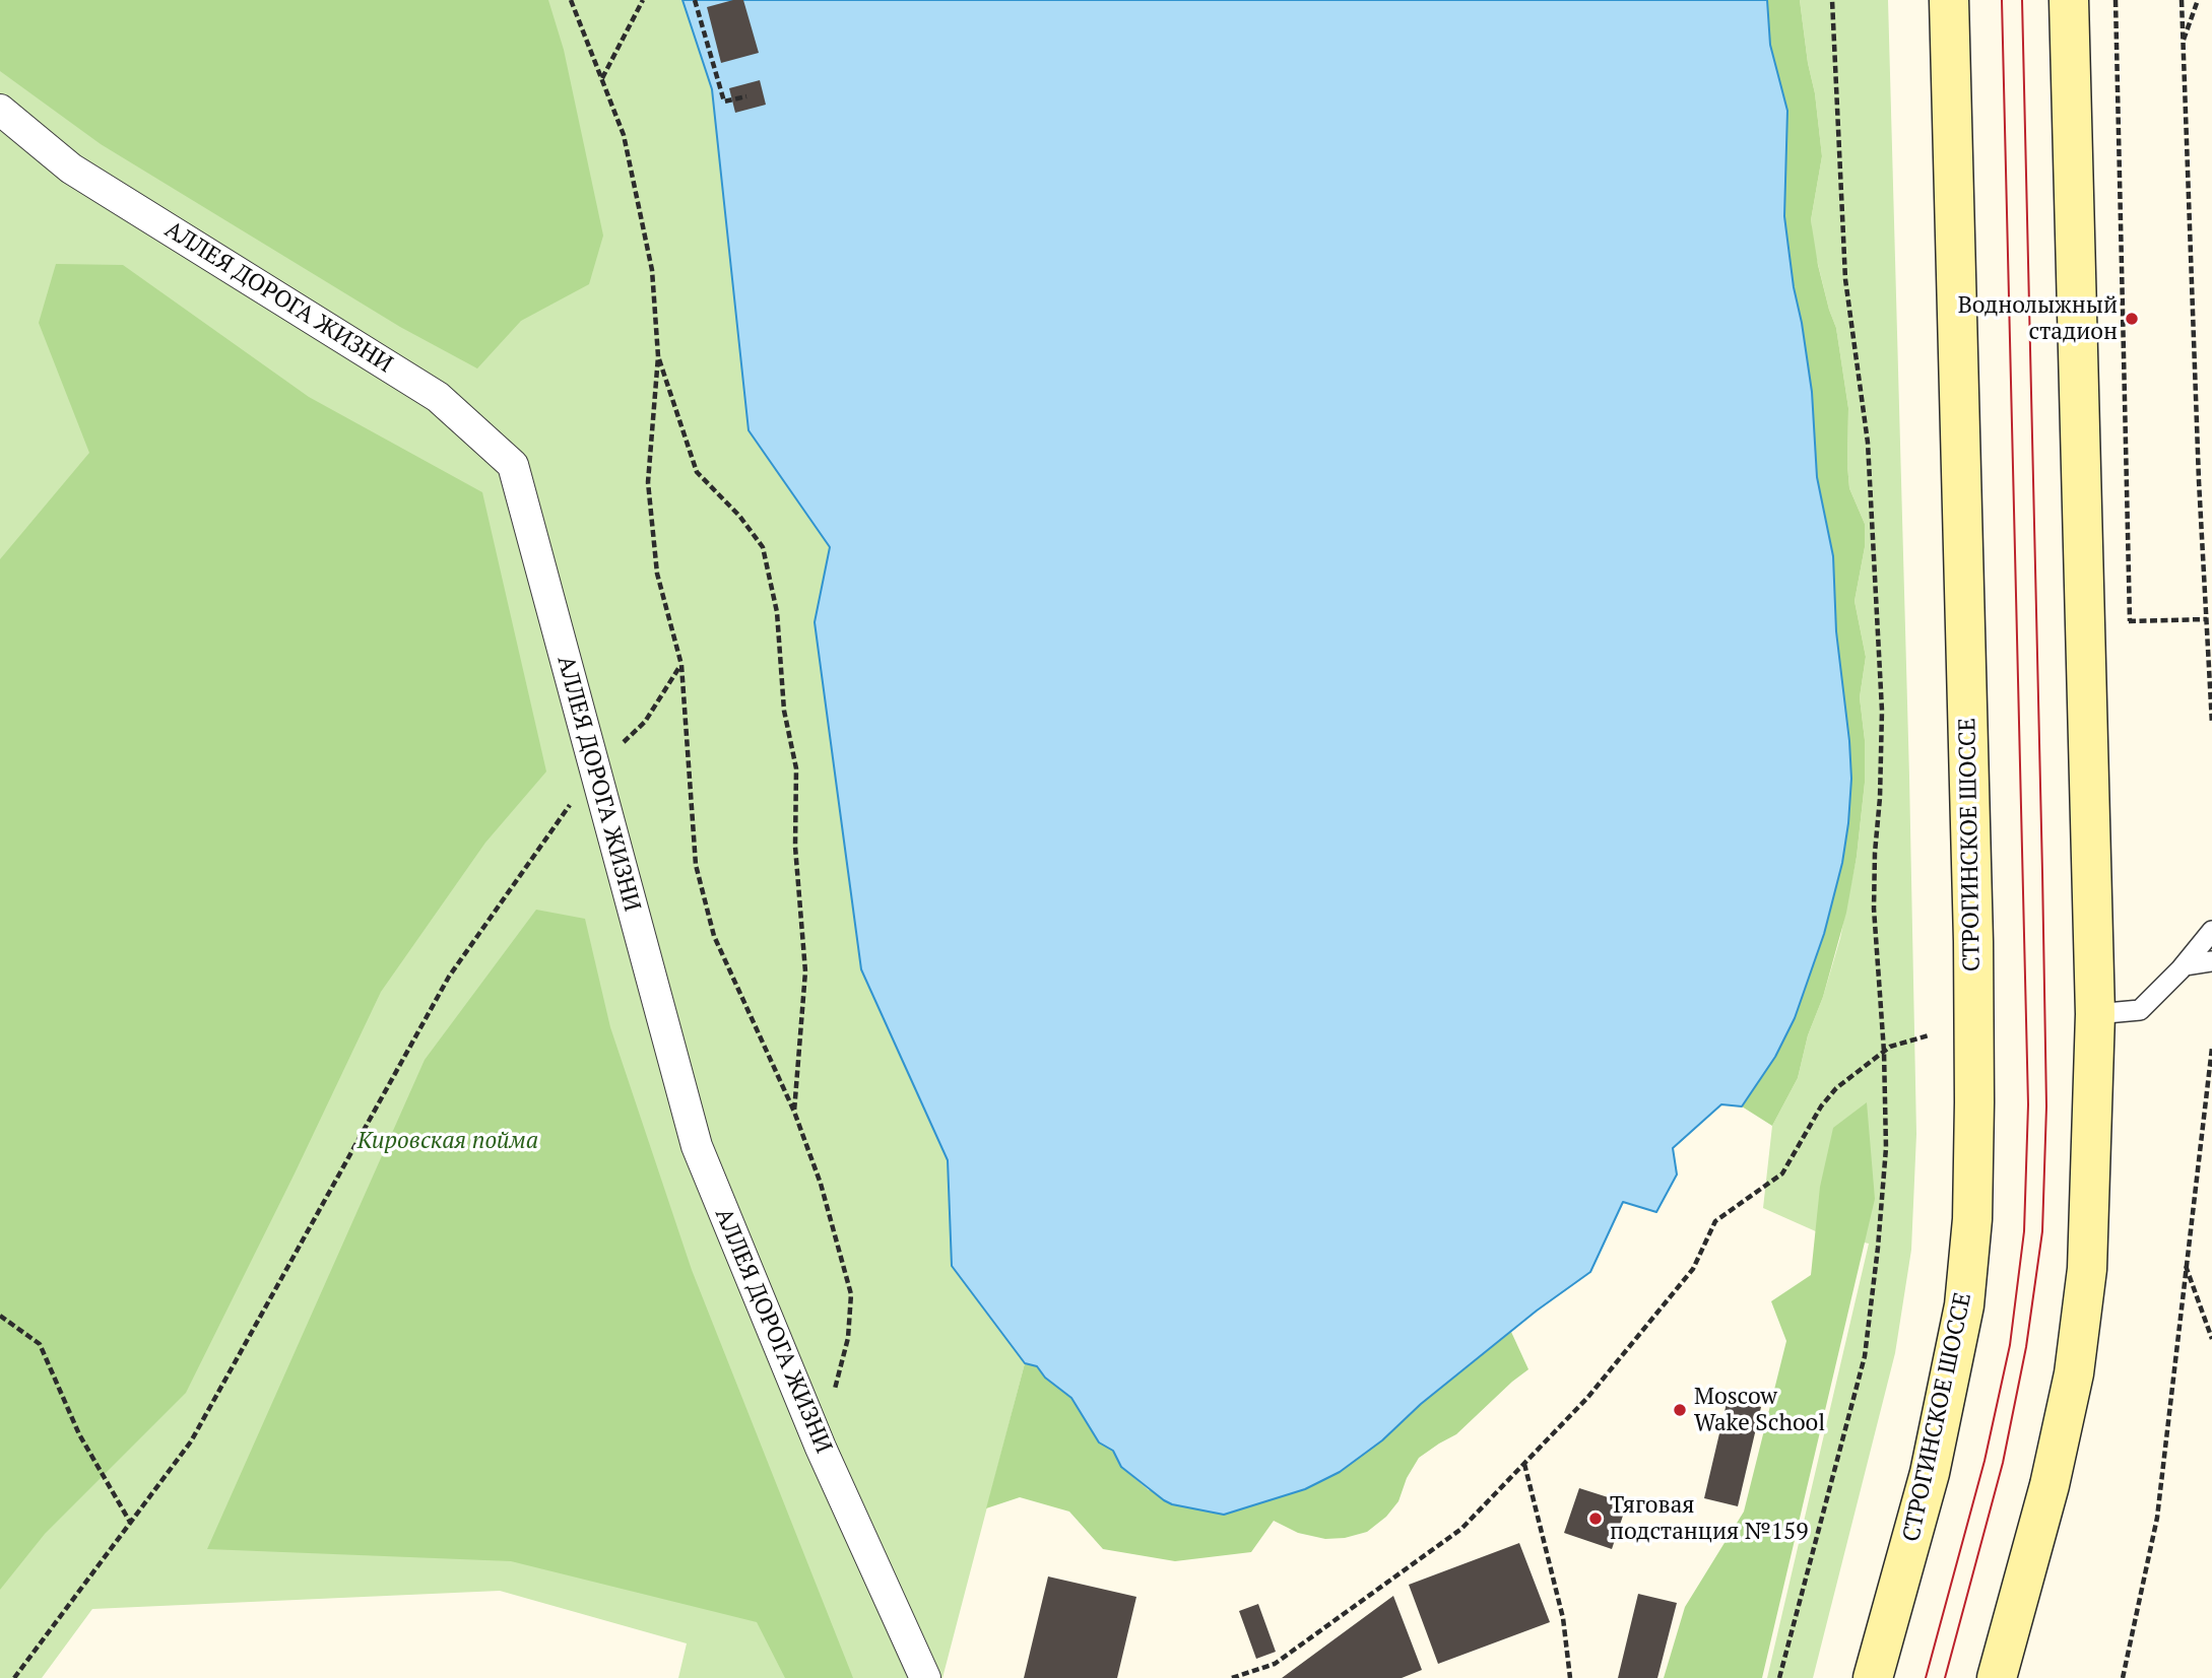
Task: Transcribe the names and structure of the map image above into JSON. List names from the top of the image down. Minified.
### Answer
{"streets":{"main road":["СТРОГИНСКОЕ ШОССЕ"],"street":["АЛЛЕЯ ДОРОГА ЖИЗНИ"]},"parks":["Кировская пойма"],"places":["Воднолыжный стадион","Moscow Wake School","Тяговая подстанция №159"]}
